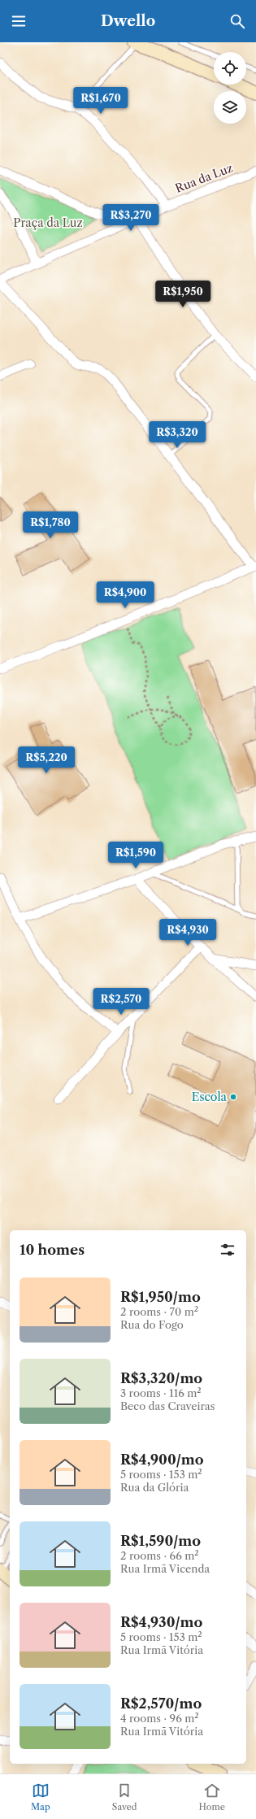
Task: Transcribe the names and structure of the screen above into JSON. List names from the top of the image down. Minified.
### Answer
{"streets":{"street":["Rua da Luz"]},"parks":["Praça da Luz"],"places":["Escola"],"page":{"header":"Dwello","price":["R$1,670","R$3,270","R$1,950","R$3,320","R$1,780","R$4,900","R$5,220","R$1,590","R$4,930","R$2,570"],"heading":"10 homes","list":[{"name":"R$1,950/mo","note":"2 rooms · 70 m² · Rua do Fogo"},{"name":"R$3,320/mo","note":"3 rooms · 116 m² · Beco das Craveiras"},{"name":"R$4,900/mo","note":"5 rooms · 153 m² · Rua da Glória"},{"name":"R$1,590/mo","note":"2 rooms · 66 m² · Rua Irmã Vicenda"},{"name":"R$4,930/mo","note":"5 rooms · 153 m² · Rua Irmã Vitória"},{"name":"R$2,570/mo","note":"4 rooms · 96 m² · Rua Irmã Vitória"}],"tabs":["Map","Saved","Home"]}}
